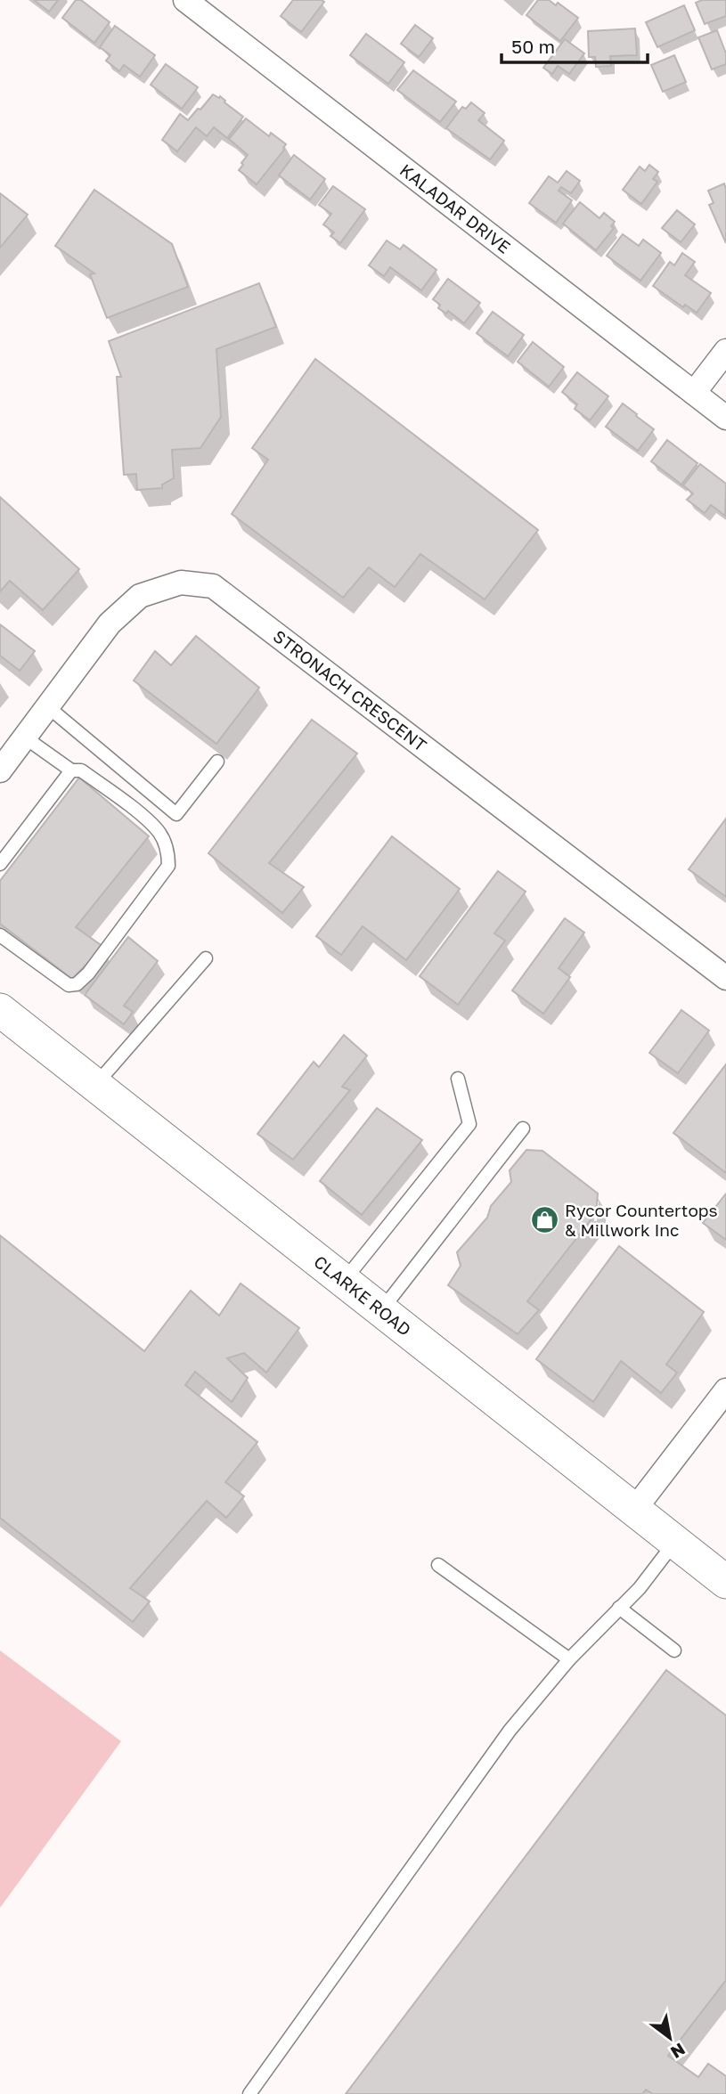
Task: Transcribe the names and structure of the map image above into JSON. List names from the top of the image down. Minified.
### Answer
{"streets":{"main road":["CLARKE ROAD"],"street":["KALADAR DRIVE","STRONACH CRESCENT"]},"places":{"shop":["Rycor Countertops & Millwork Inc"]},"scale_bar":"50 m","north":"bottom right"}
